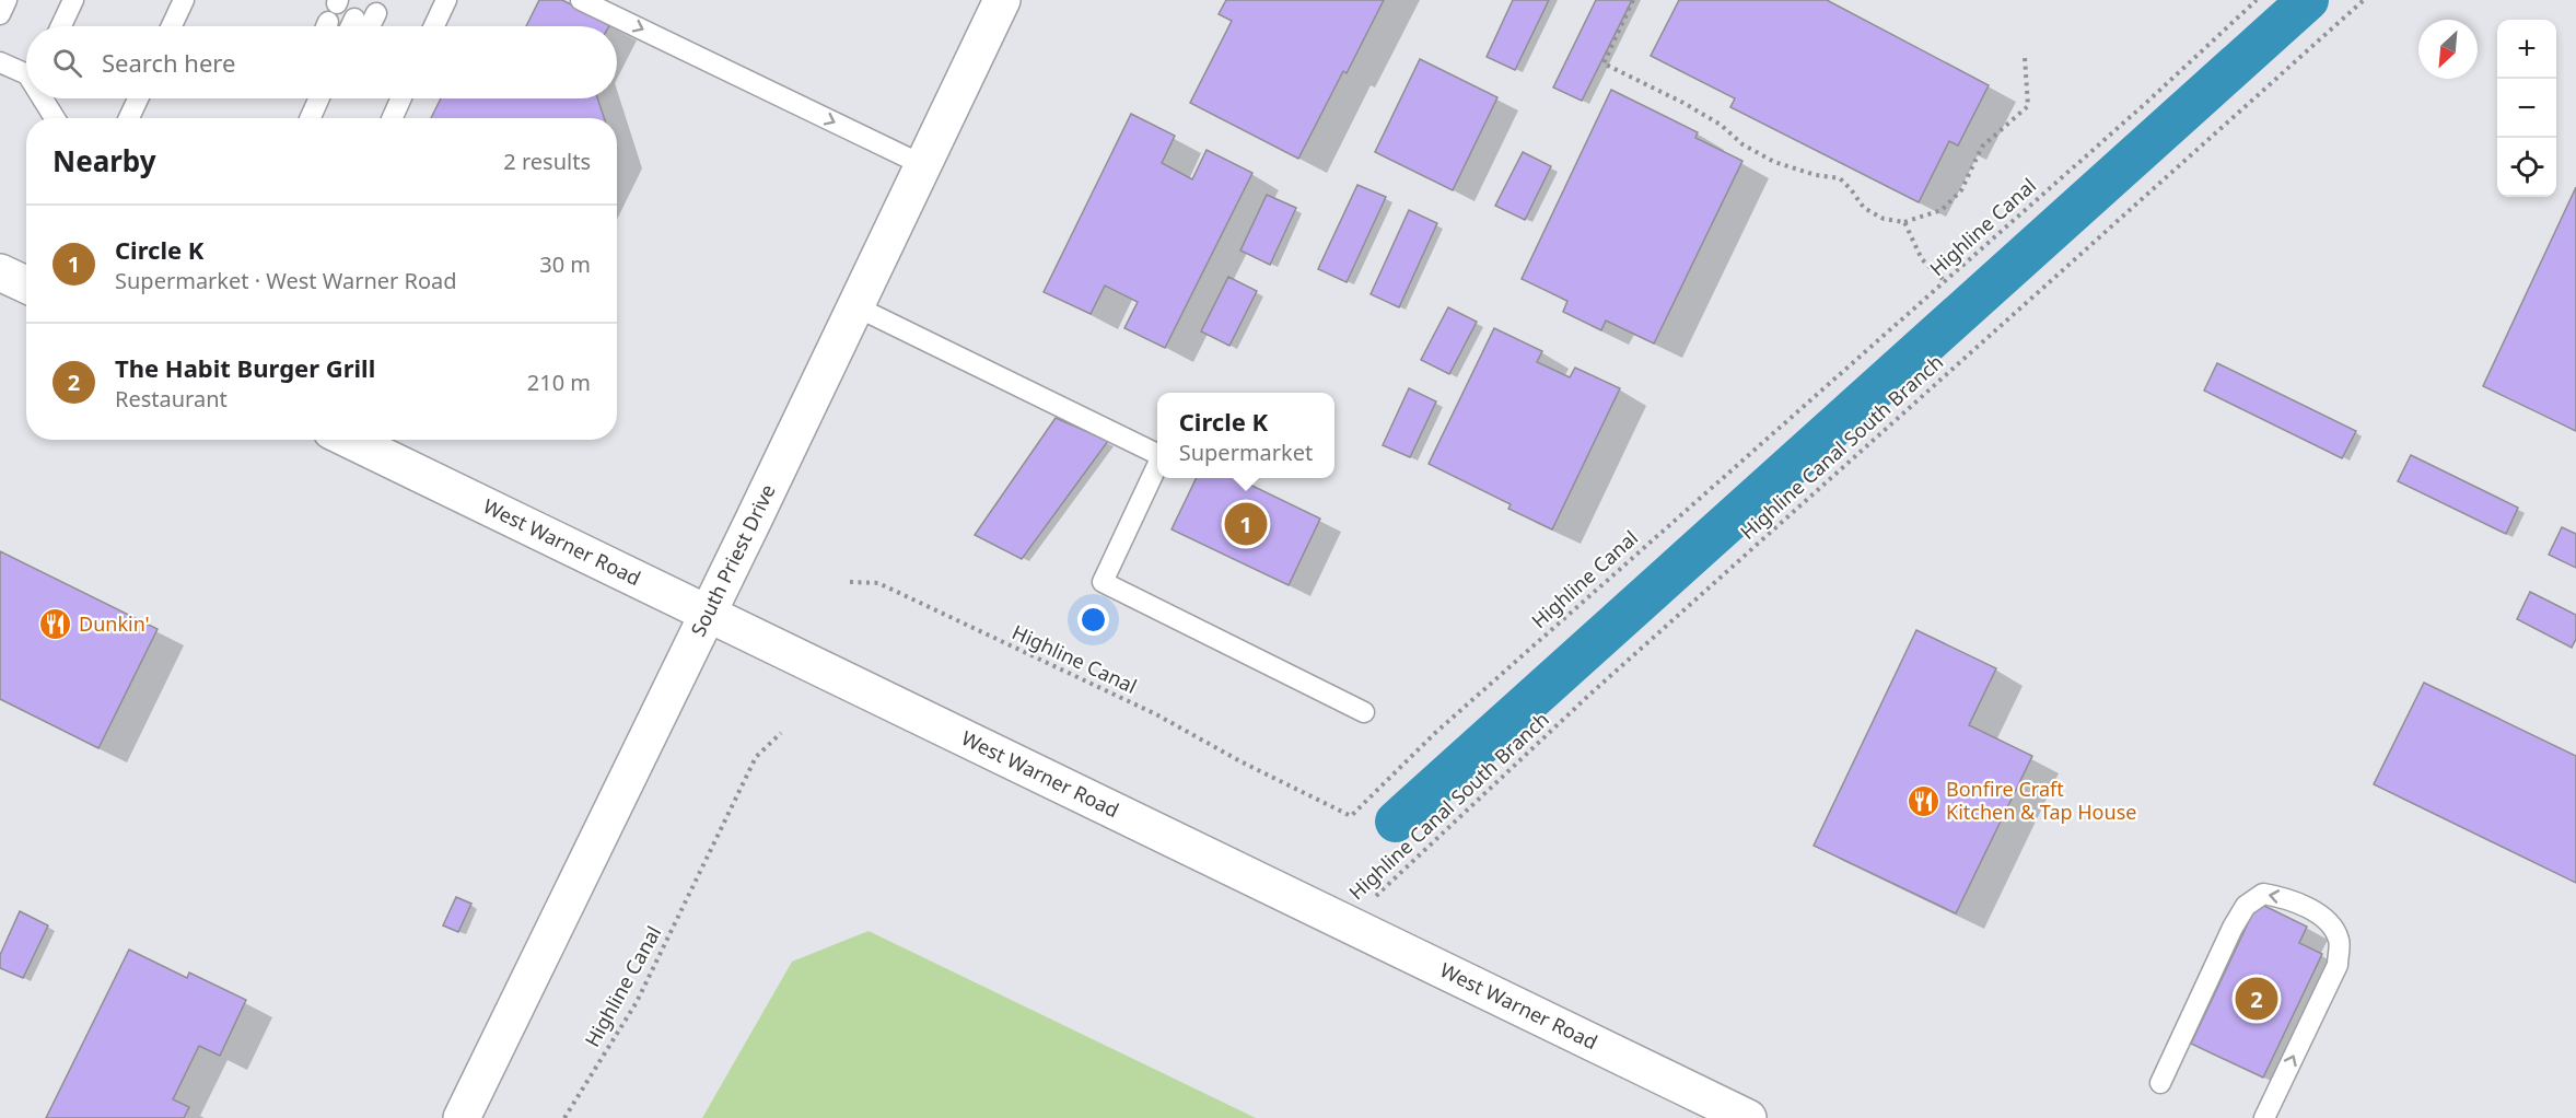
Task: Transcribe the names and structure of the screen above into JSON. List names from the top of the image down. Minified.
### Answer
{"streets":{"main road":["West Warner Road","South Priest Drive"],"path":["Highline Canal","Highline Canal South Branch"]},"crossings":[["Highline Canal South Branch","West Warner Road"],["West Warner Road","South Priest Drive"]],"places":{"restaurant":["Dunkin'","Bonfire Craft Kitchen & Tap House"]},"north":"bottom left","page":{"map_buttons":["+","−"],"search":"Search here","heading":["Nearby","2 results"],"list":[{"mark":"1","name":"Circle K","note":"Supermarket · West Warner Road","value":"30 m"},{"mark":"2","name":"The Habit Burger Grill","note":"Restaurant","value":"210 m"}],"popup":["Circle K","Supermarket"],"pins":["1","2"]}}
